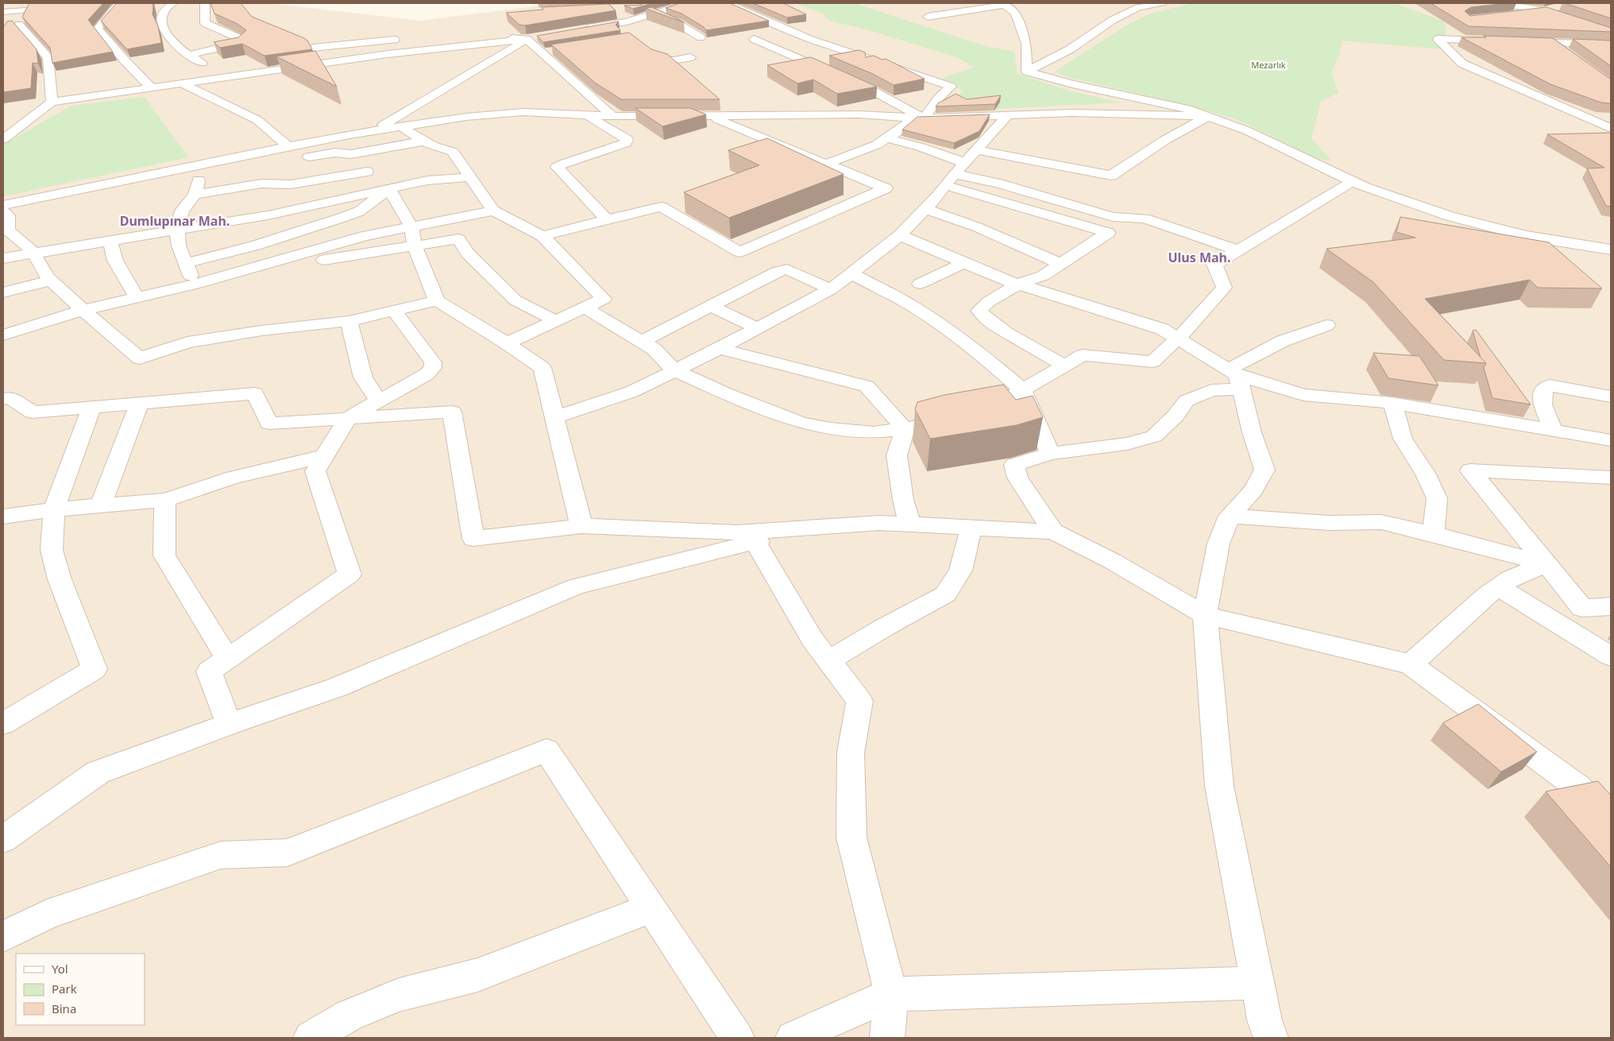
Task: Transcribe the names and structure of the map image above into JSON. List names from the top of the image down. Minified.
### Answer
{"districts":["Dumlupınar Mah.","Ulus Mah."],"parks":["Mezarlık"],"legend":["Yol","Park","Bina"]}
